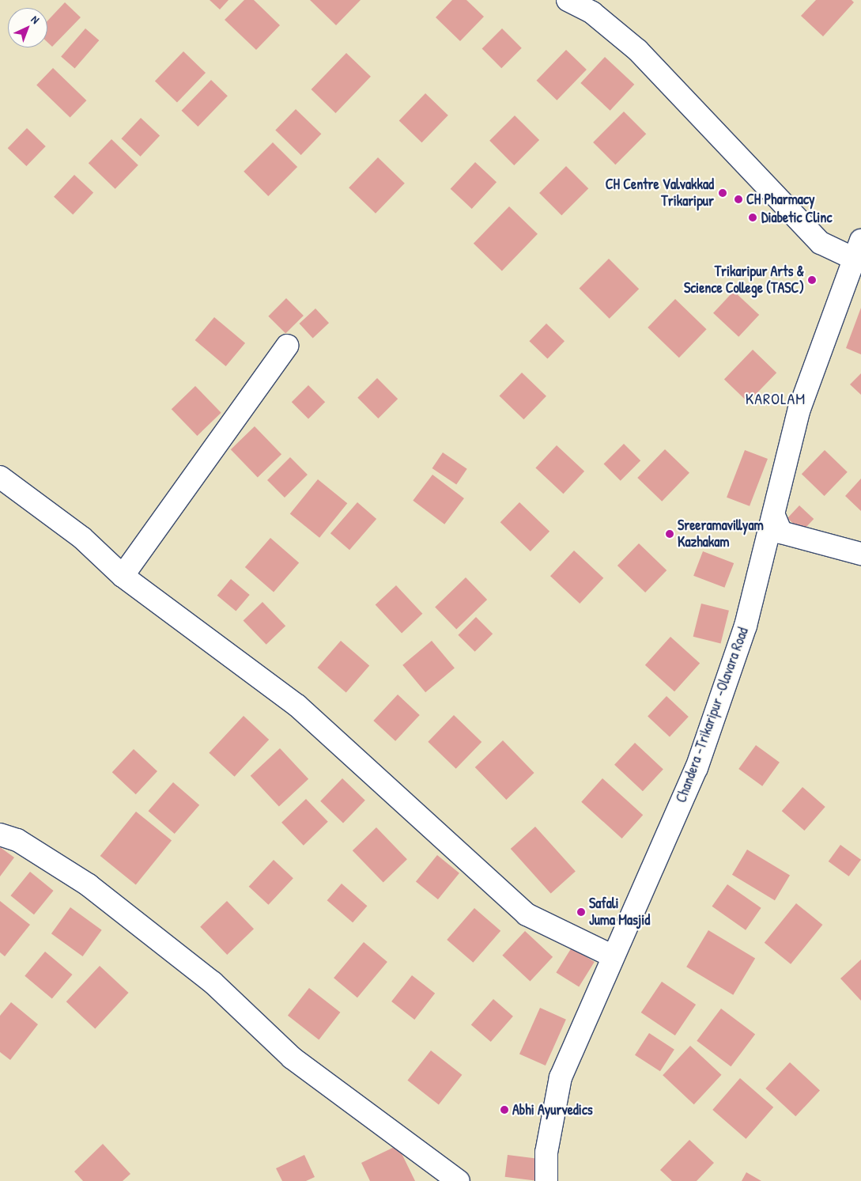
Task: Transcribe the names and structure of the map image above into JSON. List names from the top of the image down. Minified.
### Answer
{"streets":{"street":["Chandera -Trikaripur -Olavara Road"]},"districts":["KAROLAM"],"places":["CH Centre Valvakkad Trikaripur","CH Pharmacy","Diabetic Clinc","Trikaripur Arts & Science College (TASC)","Sreeramavillyam Kazhakam","Safali Juma Masjid","Abhi Ayurvedics"],"north":"top right"}
